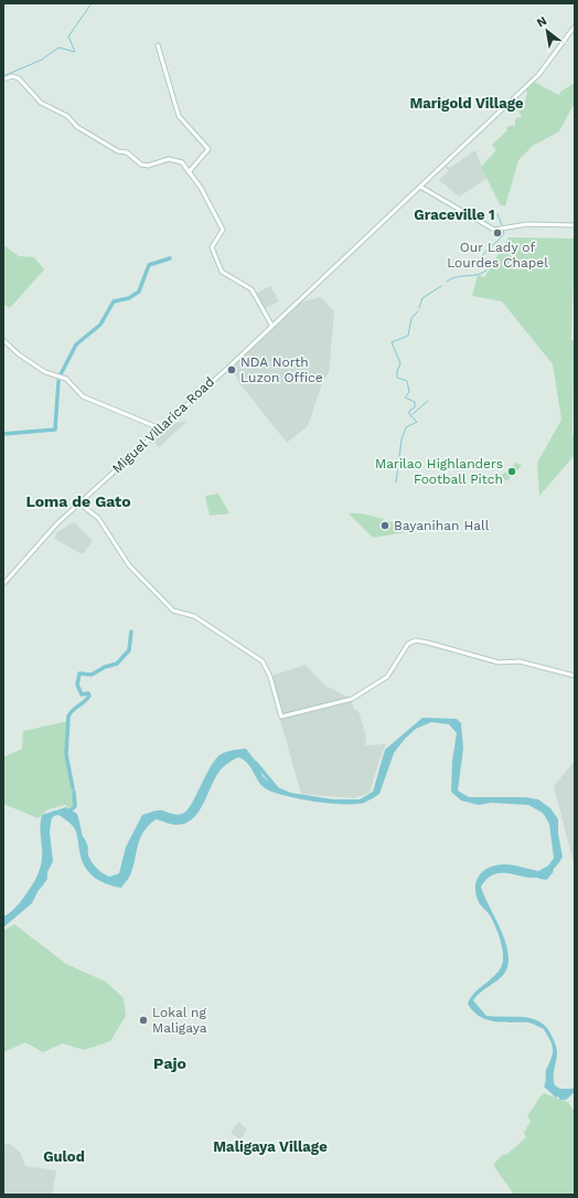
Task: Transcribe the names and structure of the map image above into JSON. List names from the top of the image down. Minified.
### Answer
{"streets":{"main road":["Miguel Villarica Road"]},"districts":["Marigold Village","Graceville 1","Loma de Gato","Pajo","Maligaya Village","Gulod"],"places":["Our Lady of Lourdes Chapel","NDA North Luzon Office","Marilao Highlanders Football Pitch","Bayanihan Hall","Lokal ng Maligaya"],"north":"top left"}
